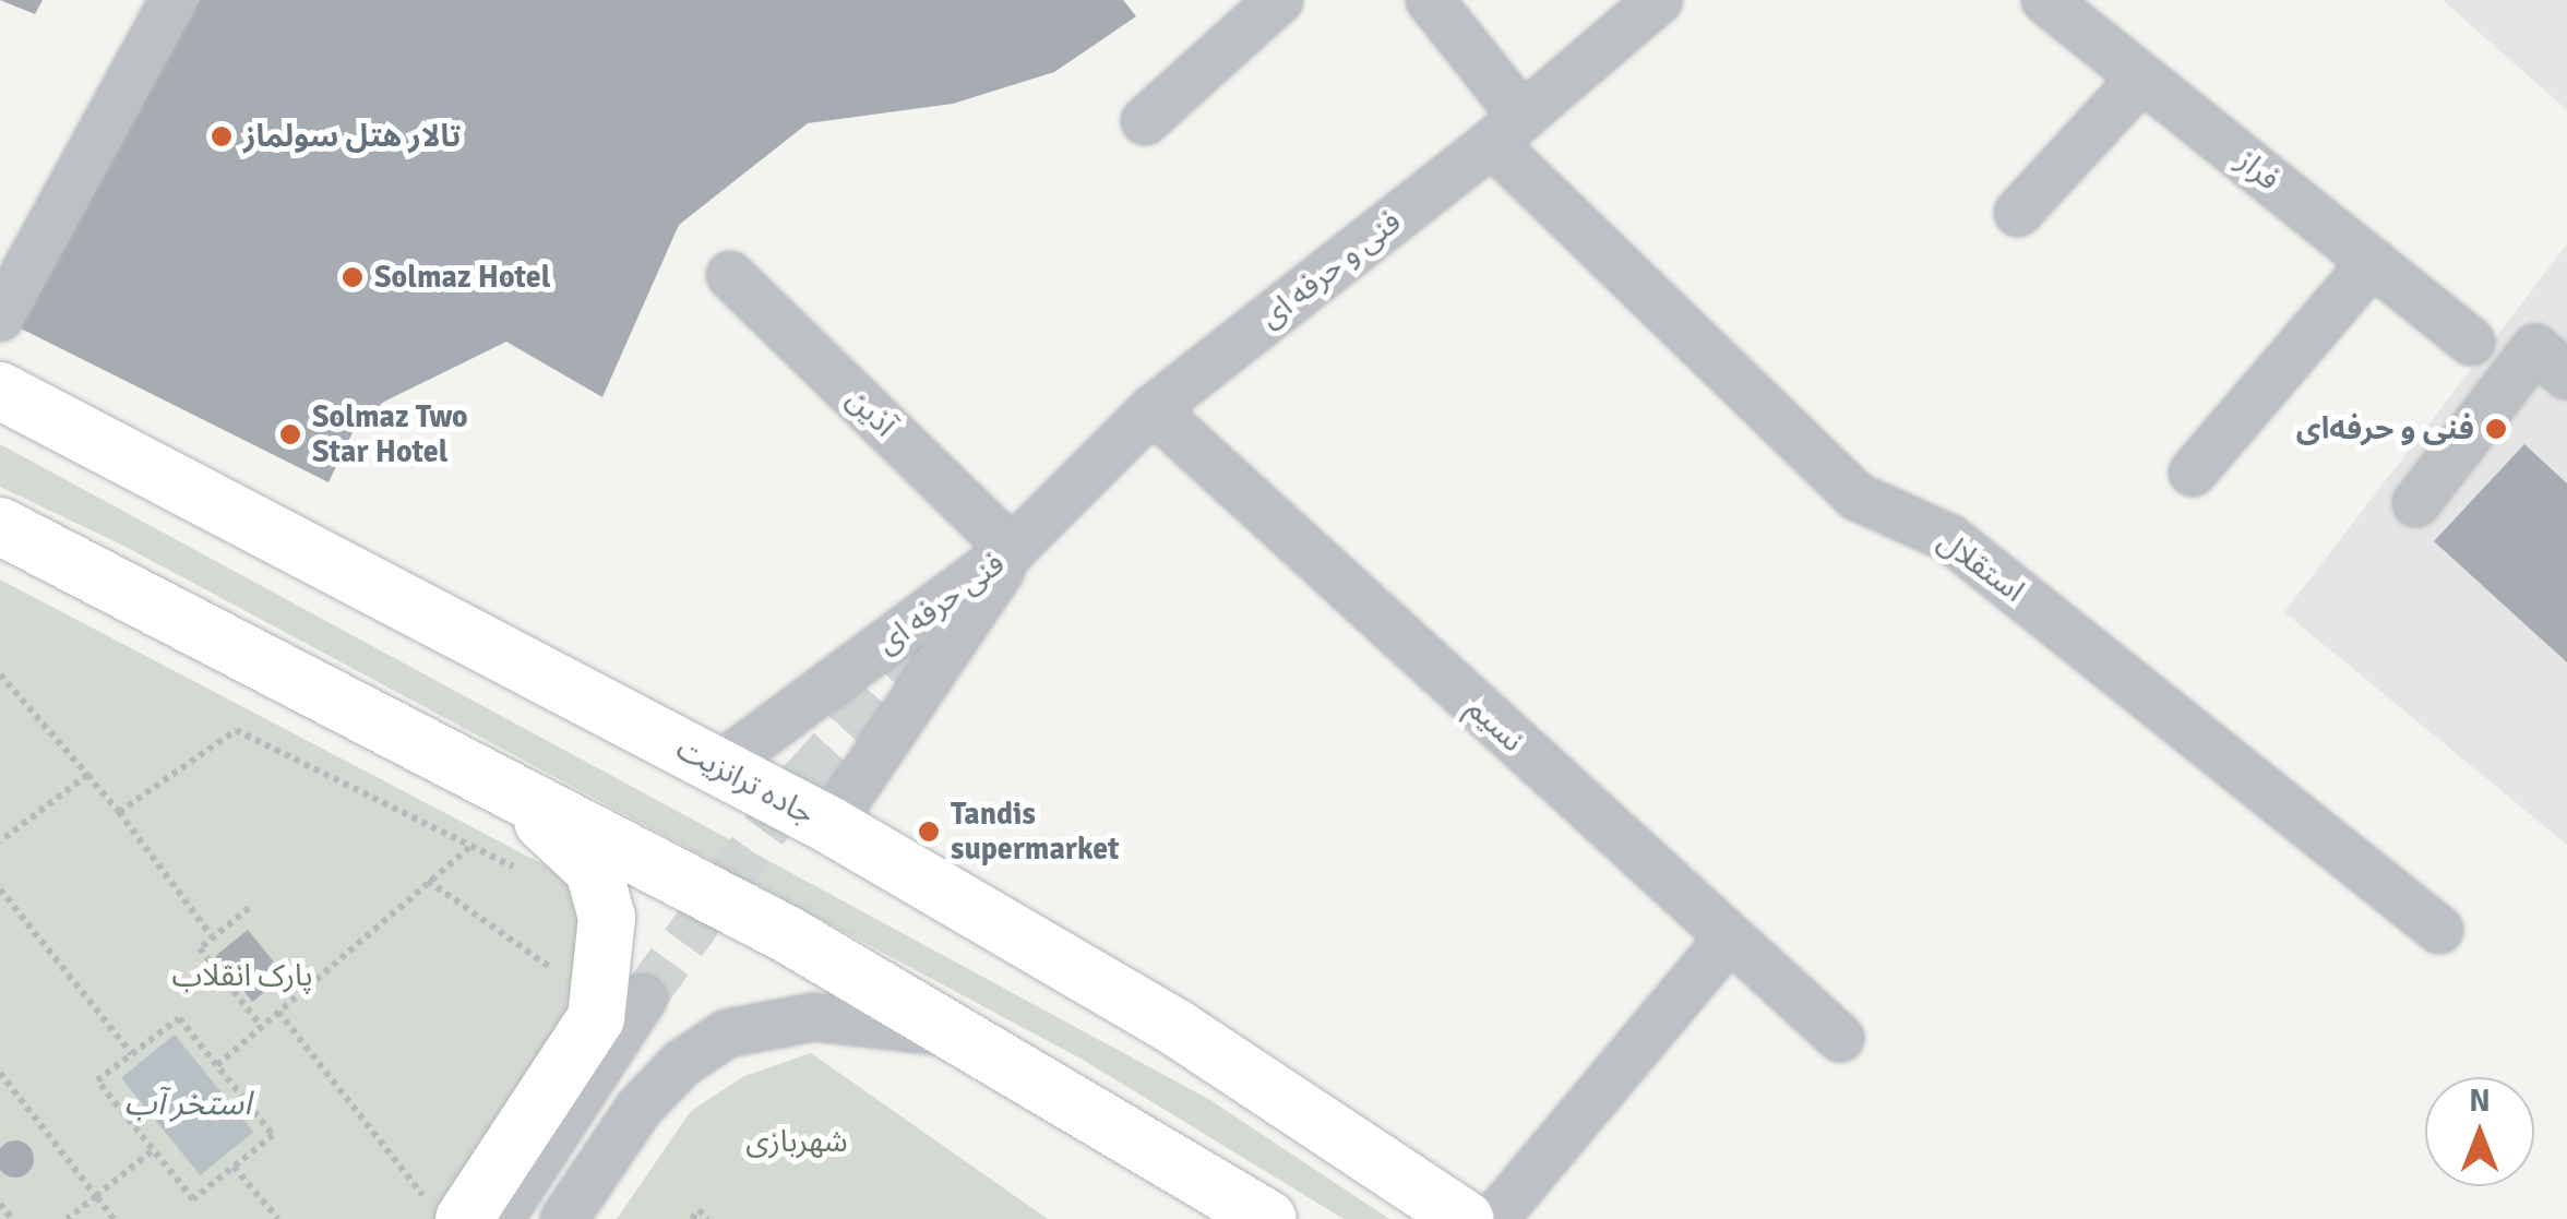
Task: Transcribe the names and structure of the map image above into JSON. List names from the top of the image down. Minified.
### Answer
{"streets":{"main road":["جاده ترانزیت"],"street":["فراز","فنی و حرفه ای","آذین","استقلال","فنی حرفه ای","نسيم"]},"crossings":[["فنی و حرفه ای","آذین"],["فنی و حرفه ای","استقلال"],["فنی و حرفه ای","فنی حرفه ای"],["فنی و حرفه ای","نسيم"],["آذین","فنی حرفه ای"],["فنی حرفه ای","جاده ترانزیت"]],"water":["استخر آب"],"parks":["پارک انقلاب","شهربازی"],"places":["تالار هتل سولماز","Solmaz Hotel","فنی و حرفه‌ای","Solmaz Two Star Hotel","Tandis supermarket"],"north":"top"}
